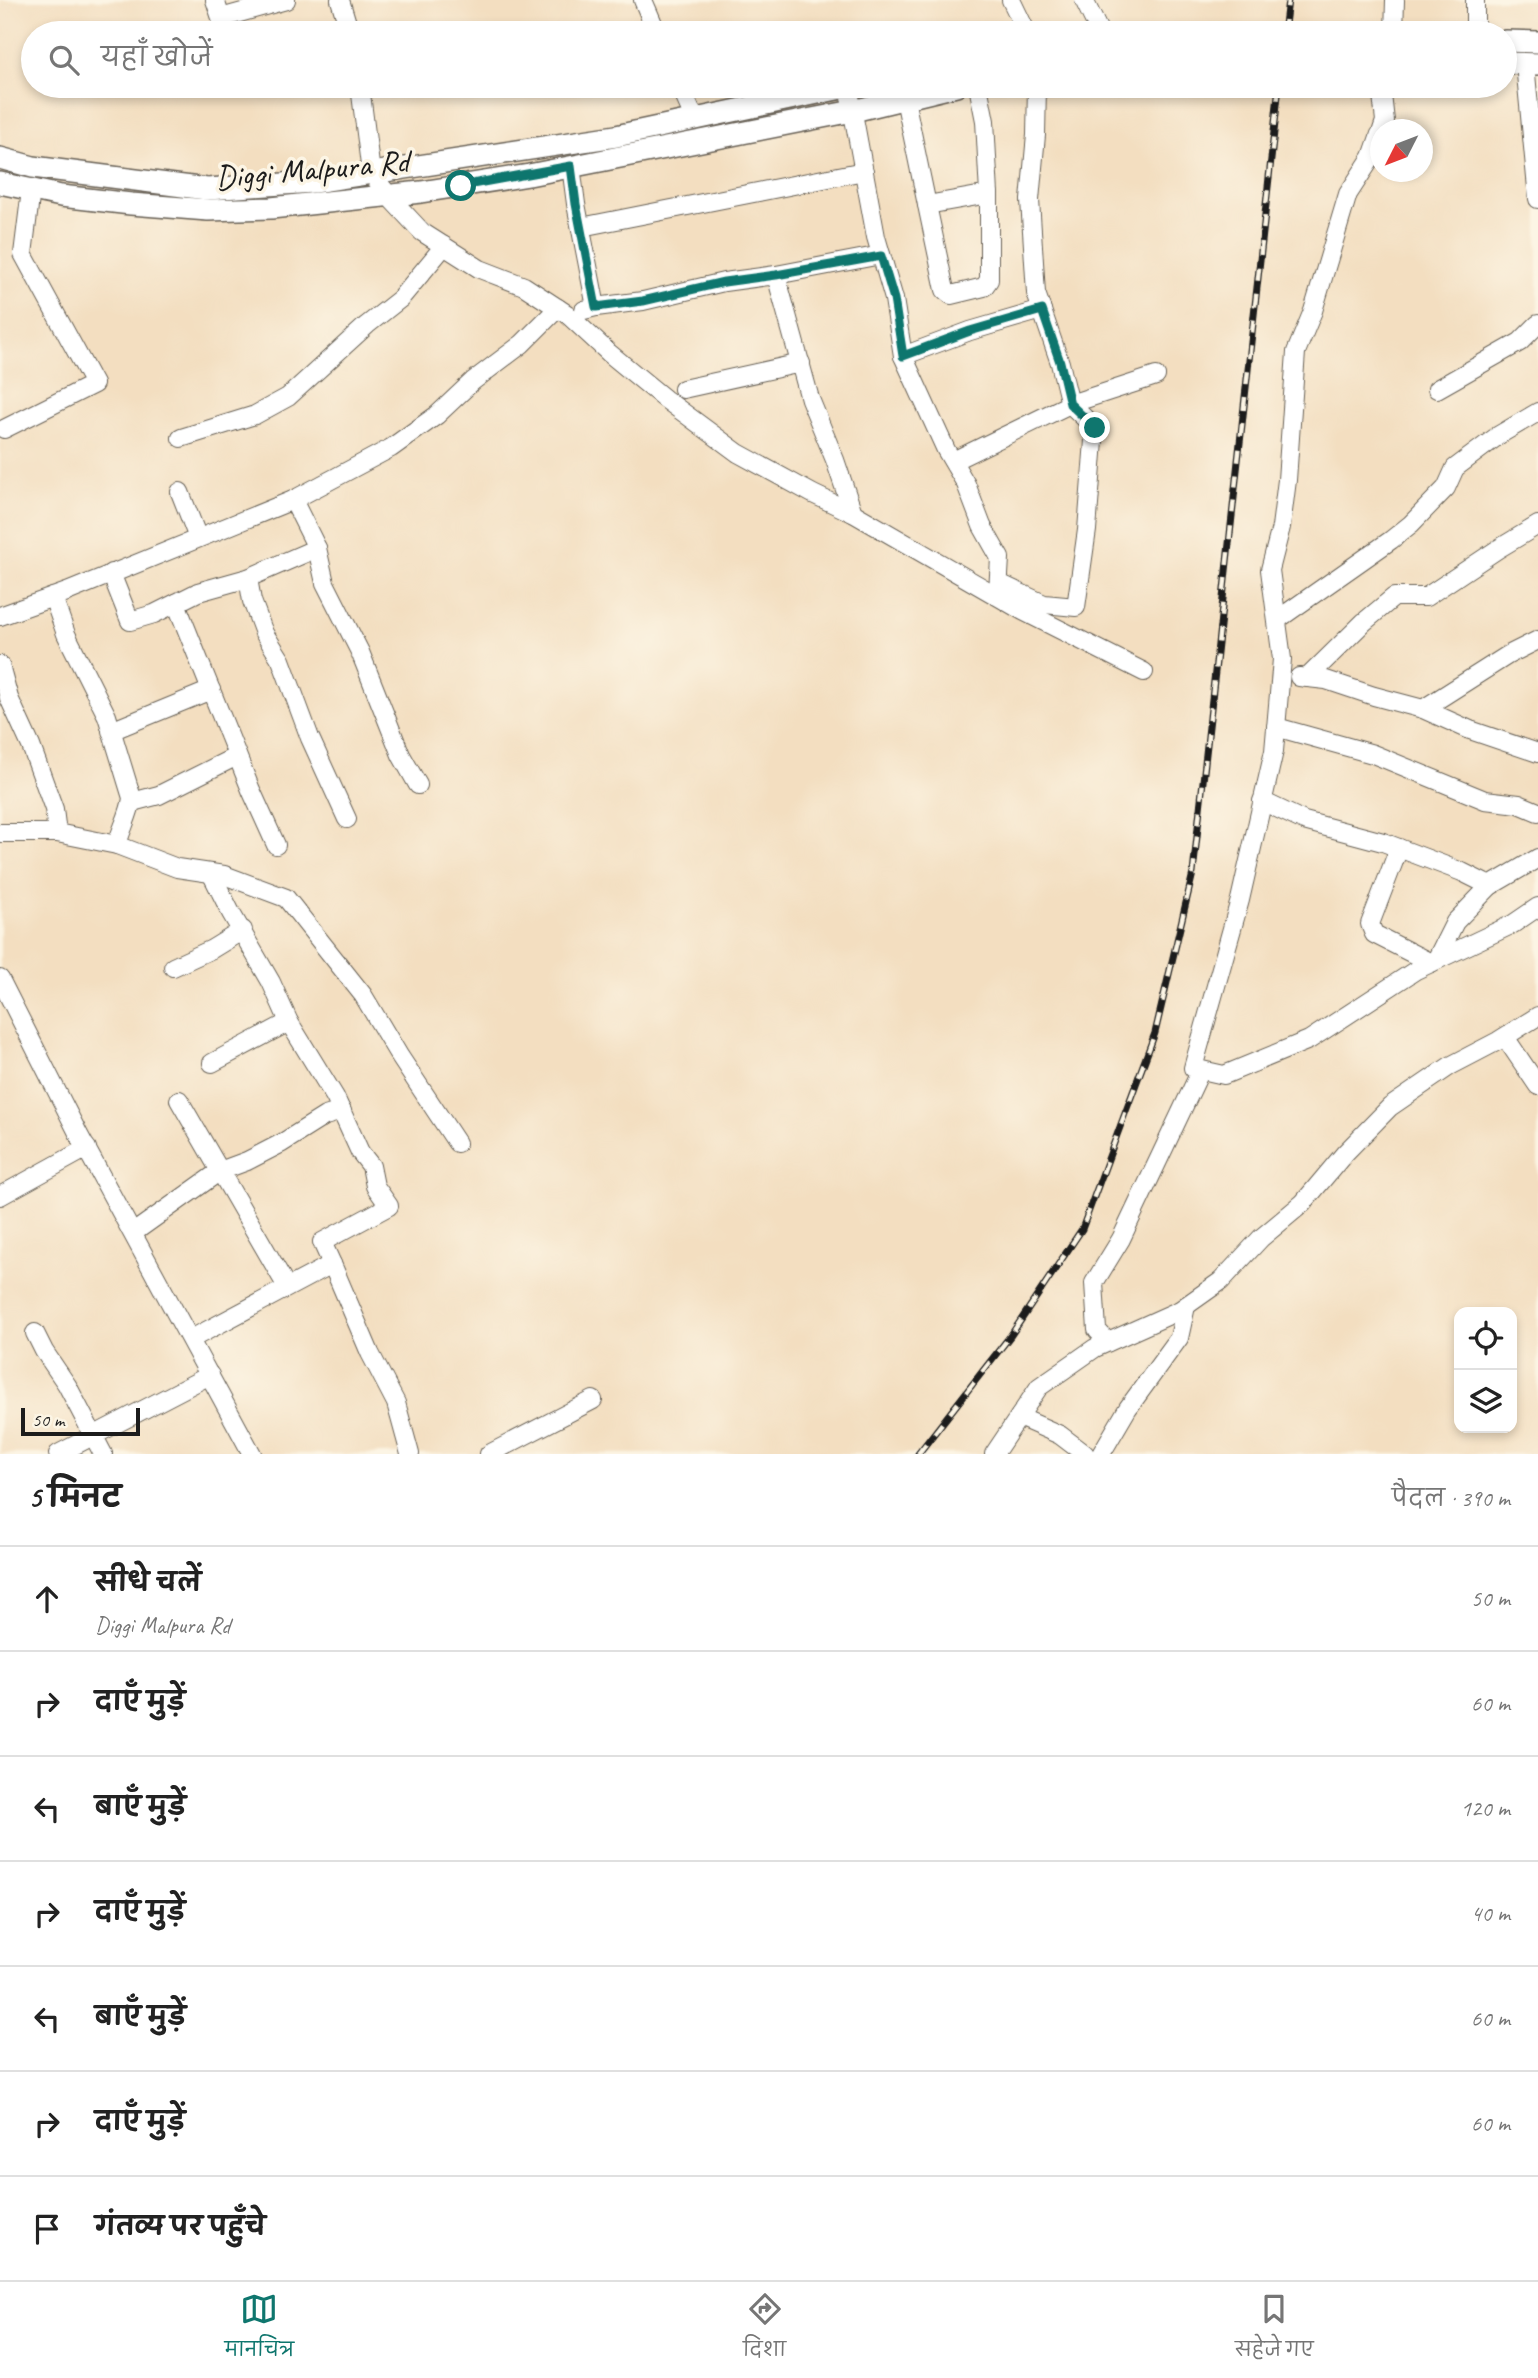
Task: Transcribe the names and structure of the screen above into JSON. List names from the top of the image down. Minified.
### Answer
{"streets":{"main road":["Diggi Malpura Rd"]},"scale_bar":"50 m","north":"bottom left","page":{"search":"यहाँ खोजें","scale":"50 m","heading":["5 मिनट","पैदल · 390 m"],"list":[["सीधे चलें","Diggi Malpura Rd","50 m"],["दाएँ मुड़ें","60 m"],["बाएँ मुड़ें","120 m"],["दाएँ मुड़ें","40 m"],["बाएँ मुड़ें","60 m"],["दाएँ मुड़ें","60 m"],"गंतव्य पर पहुँचे"],"nav":["मानचित्र","दिशा","सहेजे गए"]}}
